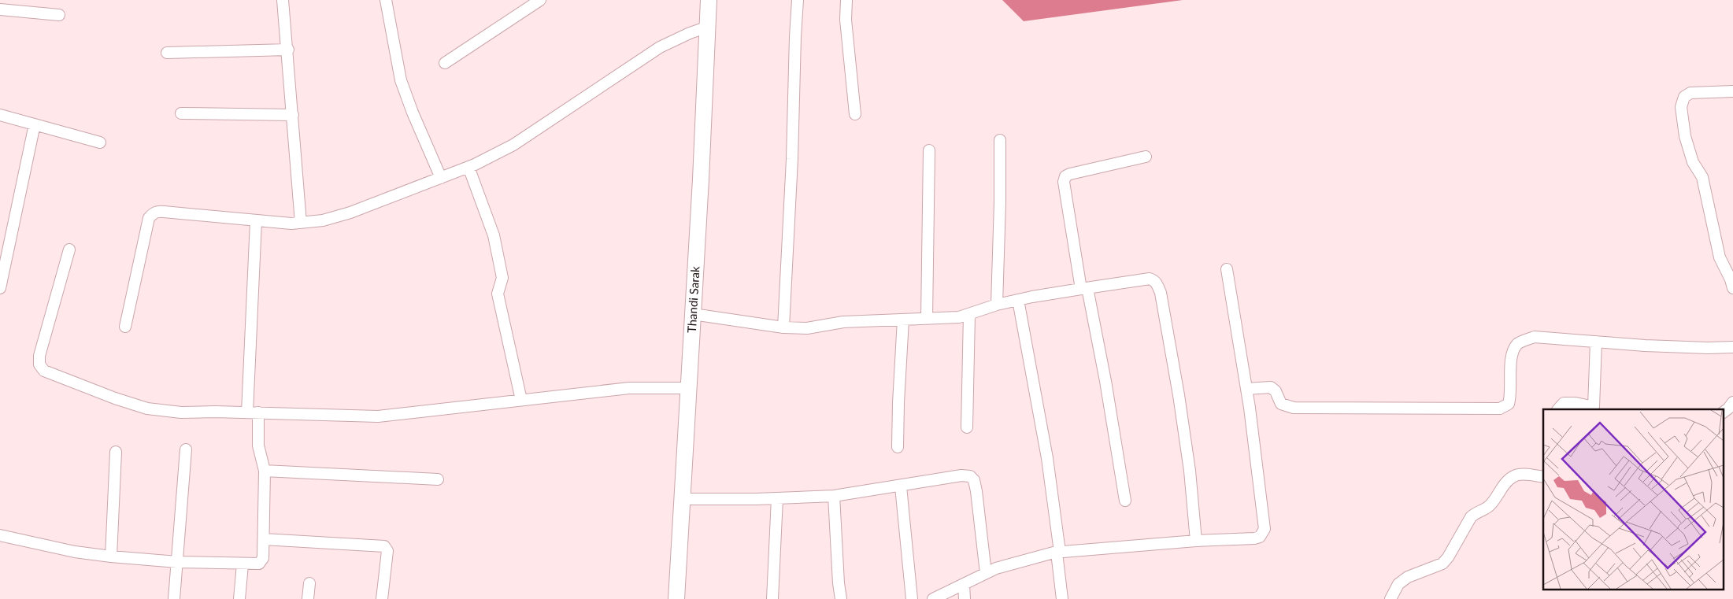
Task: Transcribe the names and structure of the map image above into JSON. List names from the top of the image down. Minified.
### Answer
{"streets":{"main road":["Thandi Sarak"]}}
